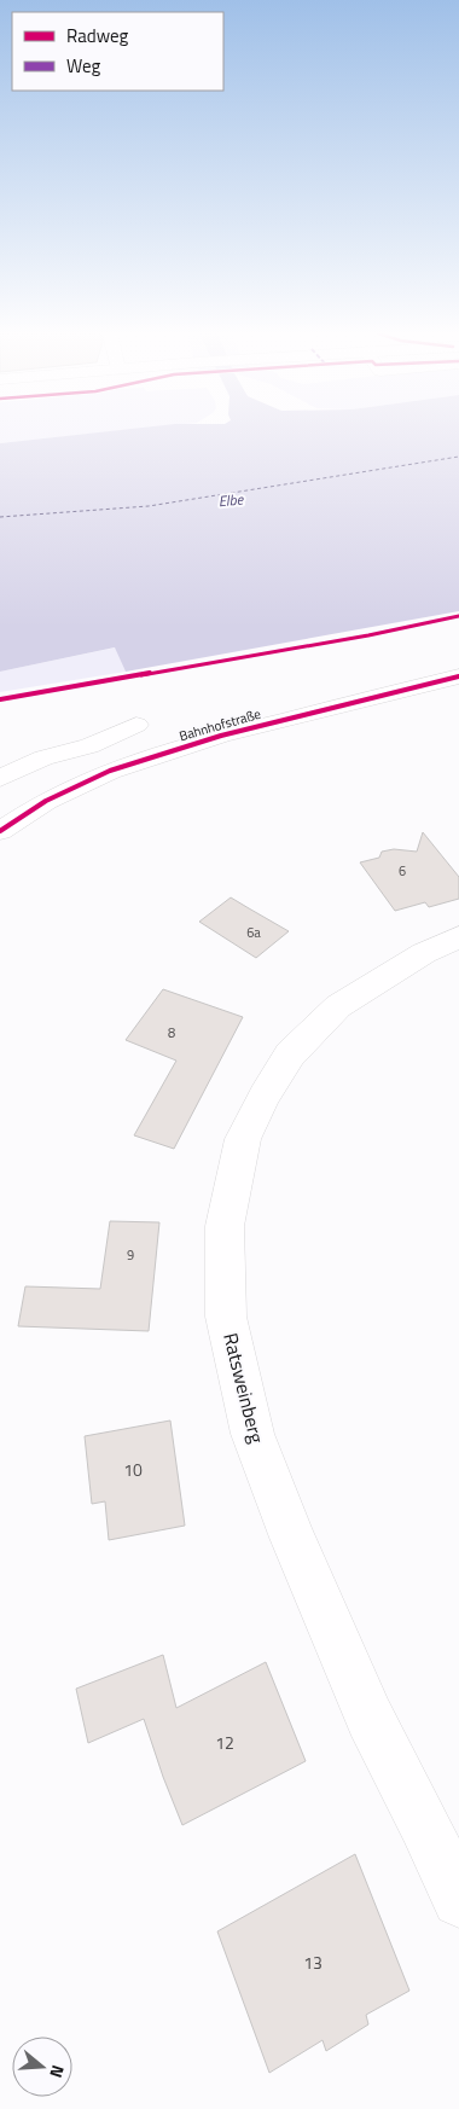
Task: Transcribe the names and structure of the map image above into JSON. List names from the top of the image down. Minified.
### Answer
{"streets":{"main road":["Bahnhofstraße","Ratsweinberg"]},"water":["Elbe"],"house_numbers":["6","6a","8","9","10","12","13"],"legend":["Radweg","Weg"],"north":"right"}
